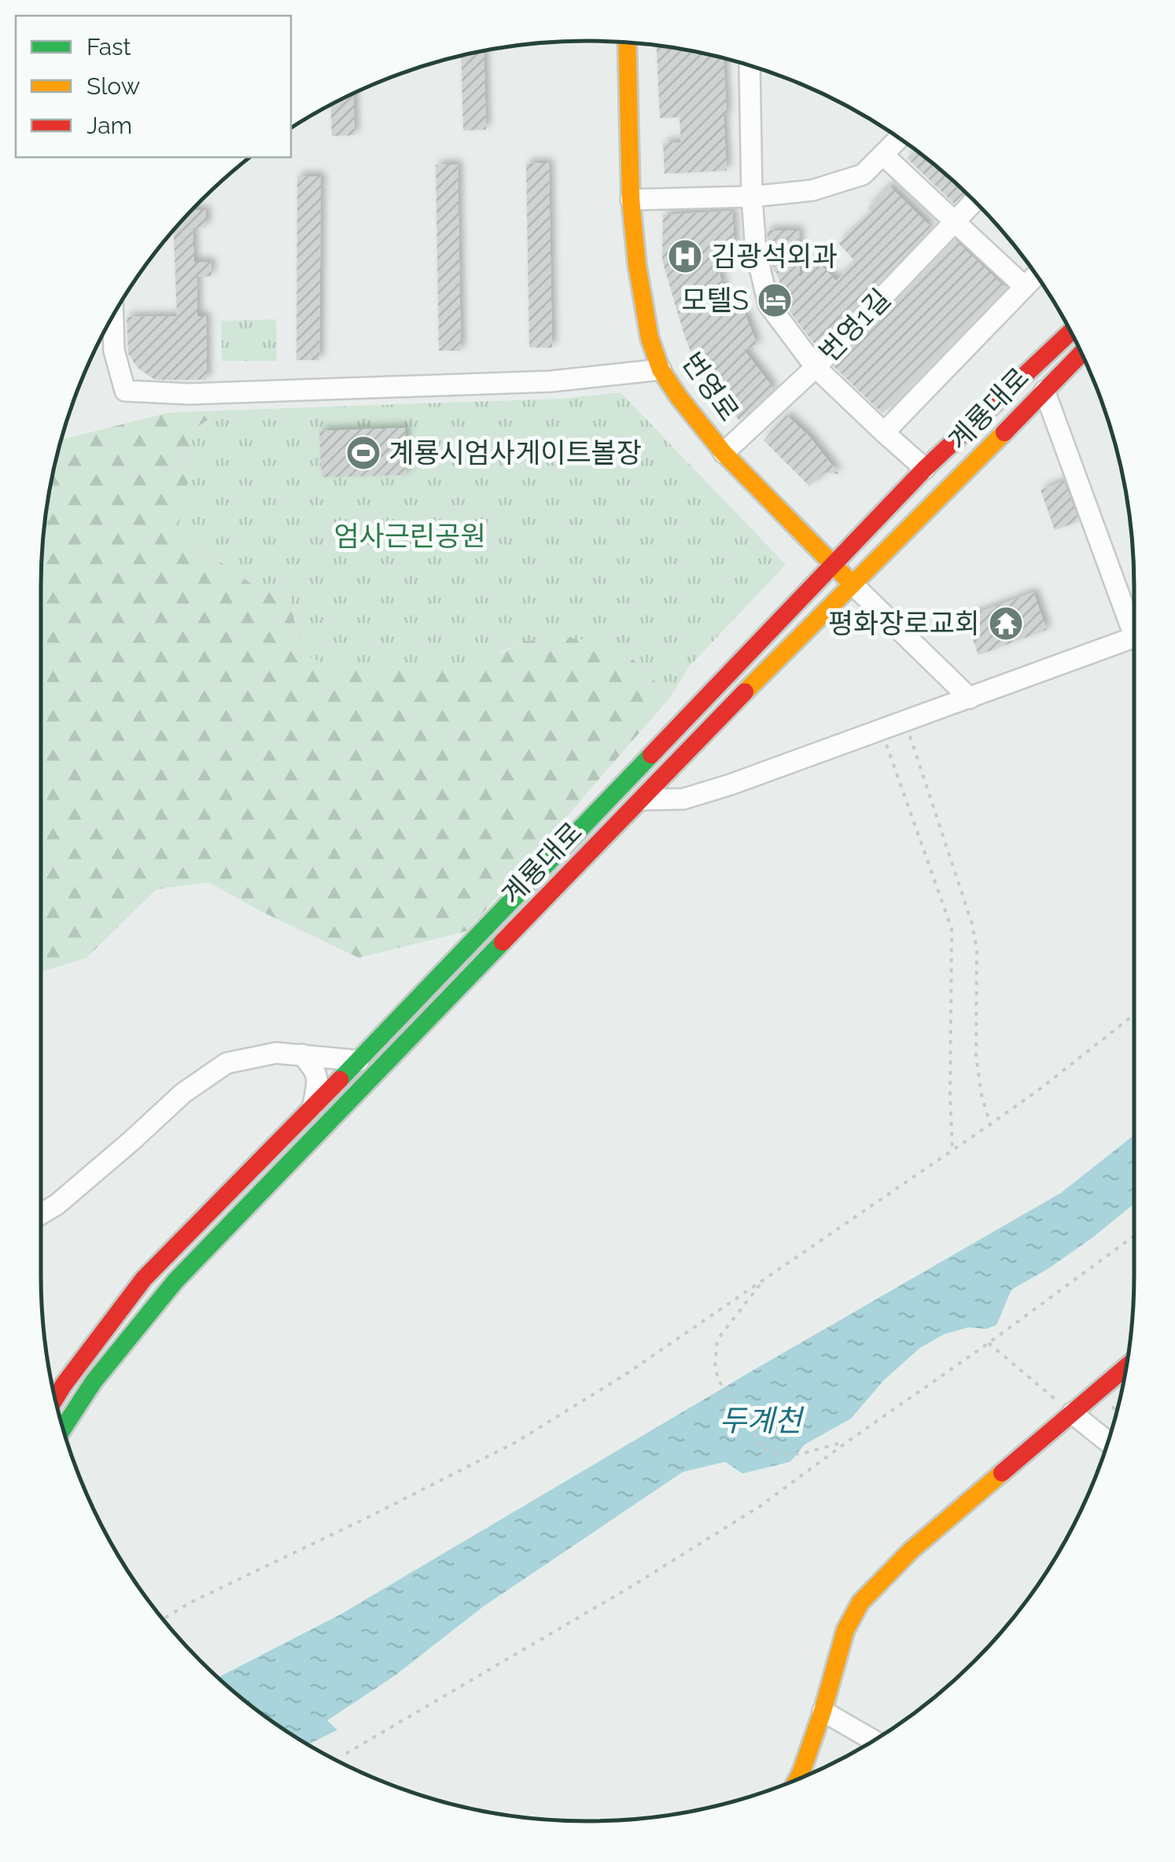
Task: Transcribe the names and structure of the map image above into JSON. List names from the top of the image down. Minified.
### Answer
{"streets":{"main road":["번영로","계룡대로"],"street":["번영1길"]},"crossings":[["번영1길","번영로"],["번영로","계룡대로"]],"water":["두계천"],"parks":["엄사근린공원"],"places":{"hospital":["김광석외과"],"hotel":["모텔S"],"sports":["계룡시엄사게이트볼장"],"temple":["평화장로교회"]},"legend":["Fast","Slow","Jam"]}
